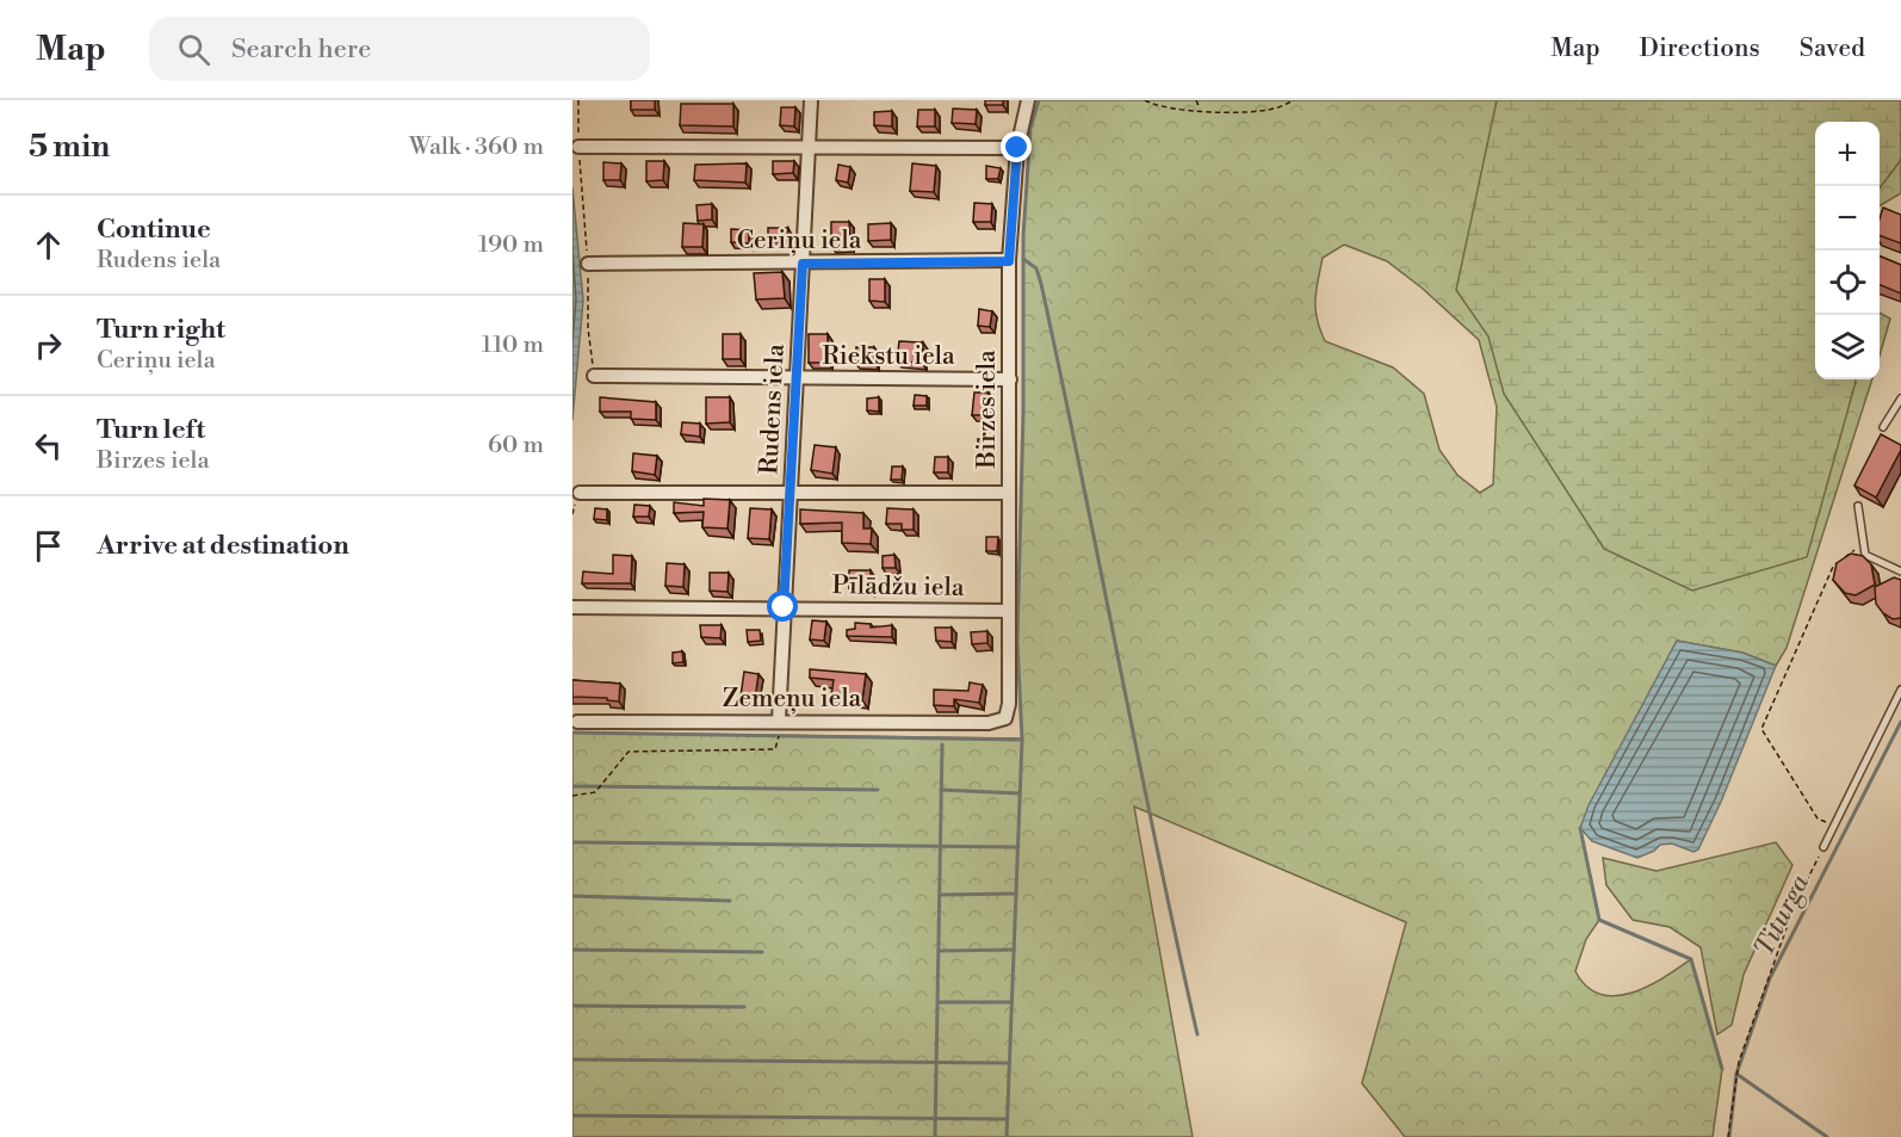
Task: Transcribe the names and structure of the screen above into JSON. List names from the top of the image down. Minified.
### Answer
{"streets":{"street":["Ceriņu iela","Riekstu iela","Rudens iela","Birzes iela","Pīlādžu iela","Zemeņu iela"]},"crossings":[["Ceriņu iela","Rudens iela"],["Ceriņu iela","Birzes iela"],["Riekstu iela","Rudens iela"],["Riekstu iela","Birzes iela"],["Rudens iela","Pīlādžu iela"],["Rudens iela","Zemeņu iela"],["Birzes iela","Pīlādžu iela"],["Birzes iela","Zemeņu iela"]],"water":["Titurga"],"page":{"header":"Map","search":"Search here","nav":["Map","Directions","Saved"],"heading":["5 min","Walk · 360 m"],"map_buttons":["+","−"],"list":[["Continue","Rudens iela","190 m"],["Turn right","Ceriņu iela","110 m"],["Turn left","Birzes iela","60 m"],"Arrive at destination"]}}
